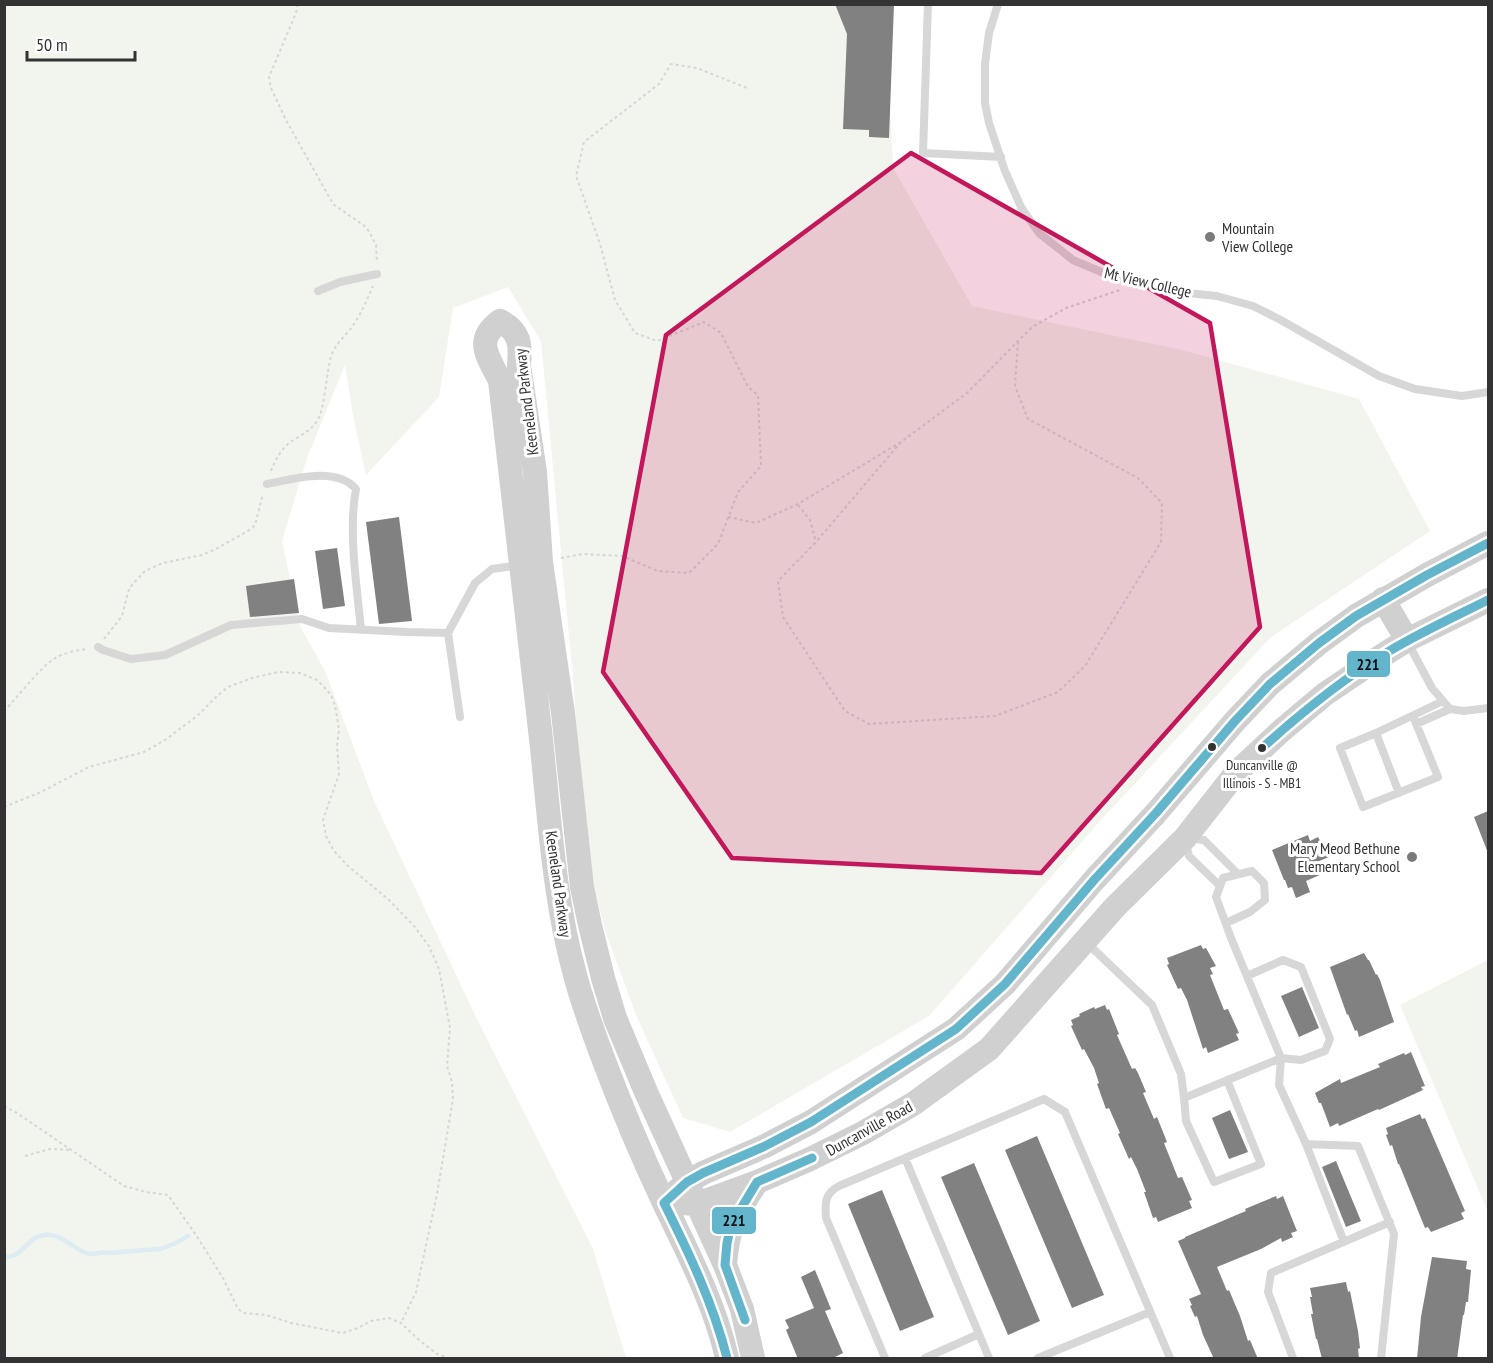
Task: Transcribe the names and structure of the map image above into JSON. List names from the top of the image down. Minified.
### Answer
{"streets":{"main road":["Keeneland Parkway","Duncanville Road"],"lane":["Mt View College"]},"crossings":[["Keeneland Parkway","Duncanville Road"]],"places":["Mountain View College","Duncanville @ Illinois - S - MB1","Mary Meod Bethune Elementary School"],"lines":["transit line 221"],"scale_bar":"50 m"}
